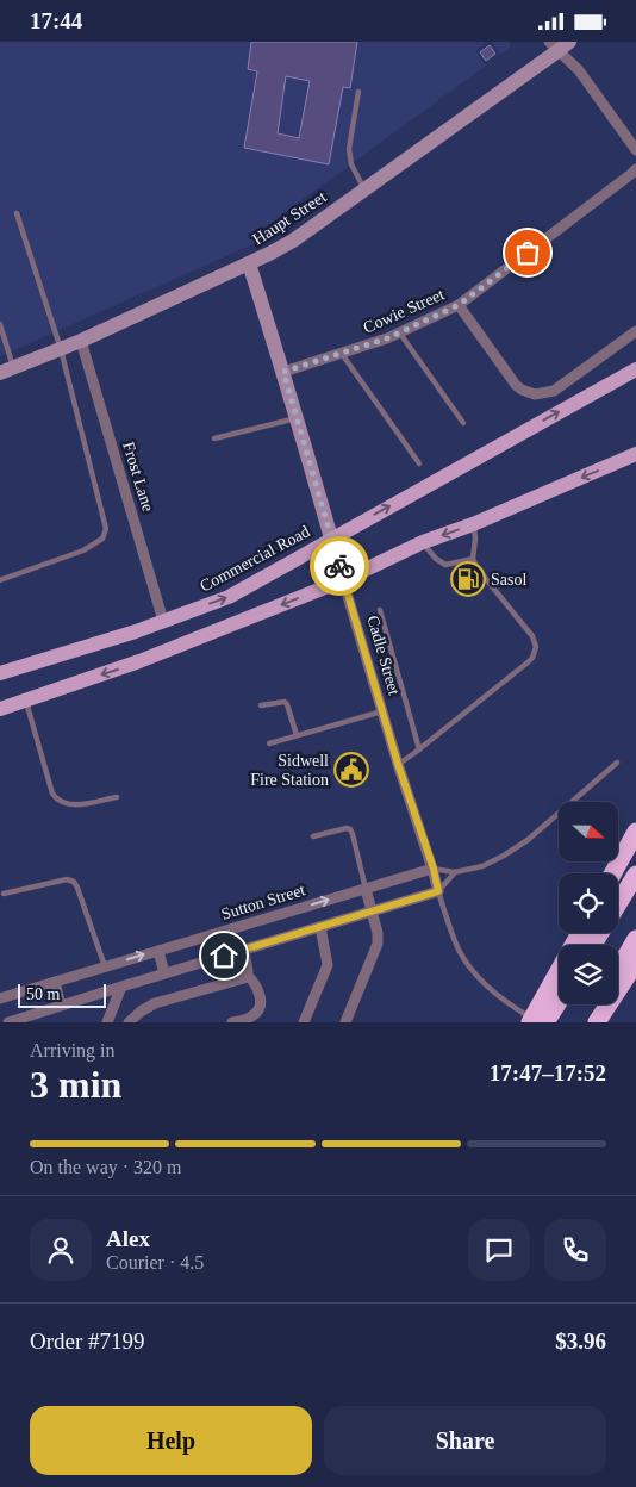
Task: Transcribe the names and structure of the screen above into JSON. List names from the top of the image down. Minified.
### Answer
{"streets":{"main road":["Commercial Road"],"street":["Haupt Street","Cowie Street","Frost Lane","Cadle Street","Sutton Street"]},"crossings":[["Haupt Street","Frost Lane"],["Haupt Street","Cadle Street"],["Cowie Street","Cadle Street"],["Frost Lane","Commercial Road"],["Commercial Road","Cadle Street"],["Cadle Street","Sutton Street"]],"places":{"fuel station":["Sasol"],"public building":["Sidwell Fire Station"]},"scale_bar":"50 m","north":"right","page":{"status":"17:44","scale":"50 m","heading":["3 min","Arriving in","17:47–17:52"],"panel":["Alex","Courier · 4.5","Order #7199","$3.96"],"bar":"On the way · 320 m","buttons":["Help","Share"]}}
